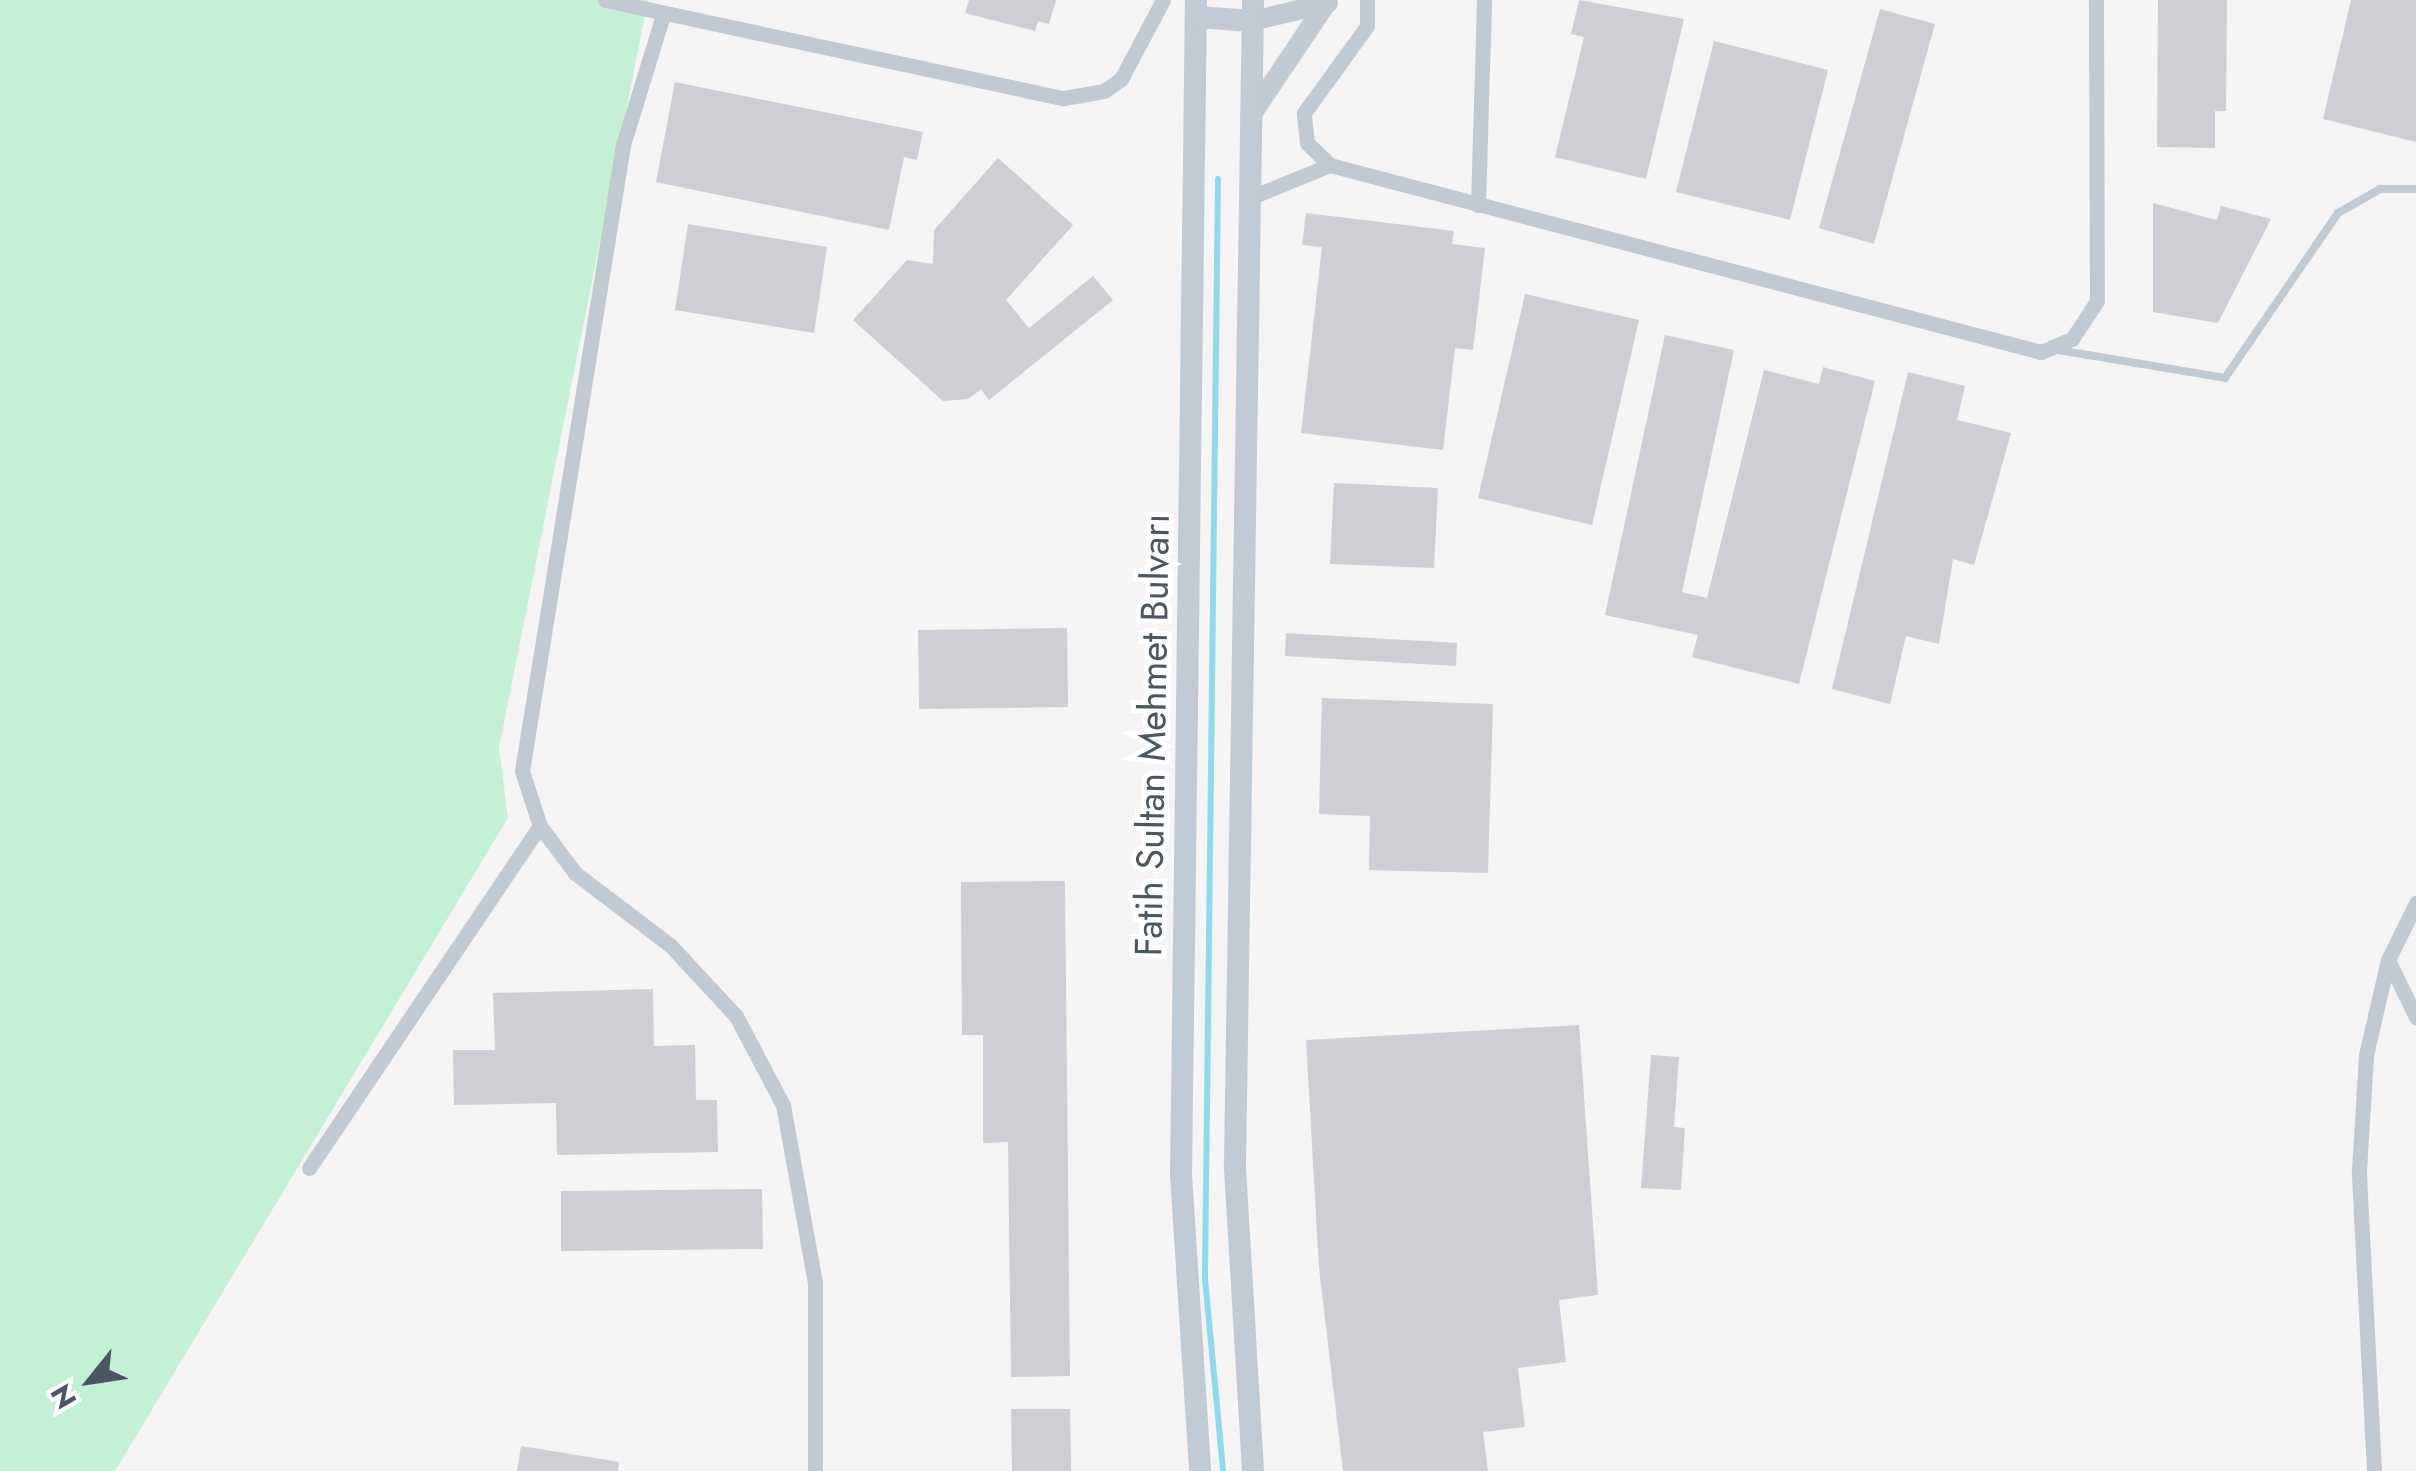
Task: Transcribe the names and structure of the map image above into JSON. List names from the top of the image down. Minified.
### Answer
{"streets":{"main road":["Fatih Sultan Mehmet Bulvarı"]},"north":"bottom left"}
